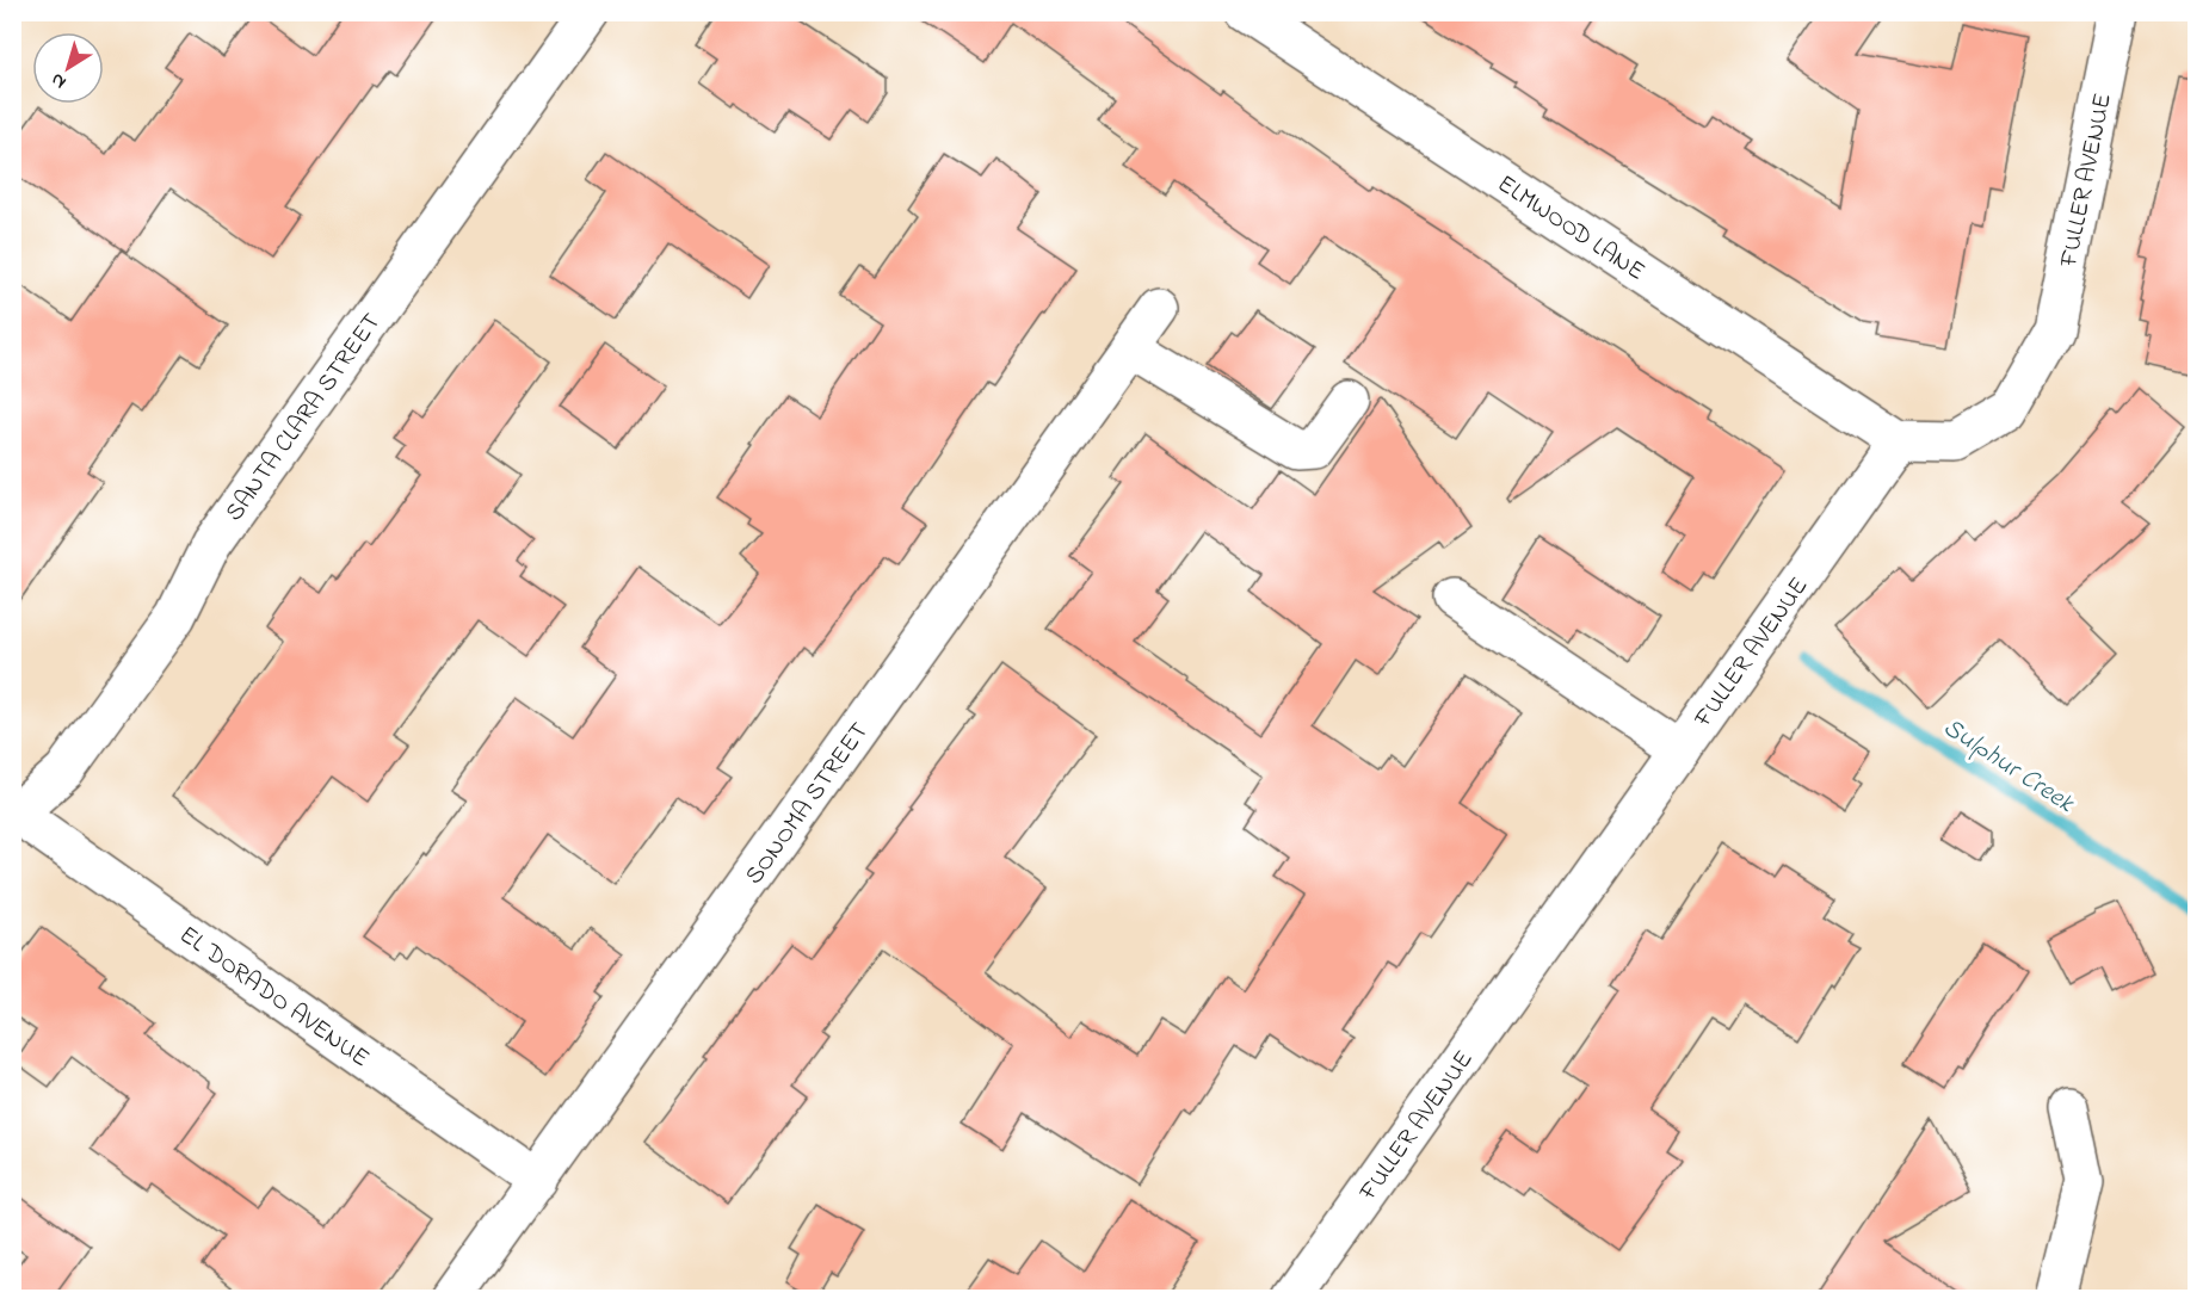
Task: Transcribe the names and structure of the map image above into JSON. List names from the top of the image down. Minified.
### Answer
{"streets":{"street":["FULLER AVENUE","ELMWOOD LANE","SANTA CLARA STREET","SONOMA STREET","EL DORADO AVENUE"]},"crossings":[["FULLER AVENUE","ELMWOOD LANE"],["SANTA CLARA STREET","EL DORADO AVENUE"],["SONOMA STREET","EL DORADO AVENUE"]],"water":["Sulphur Creek"],"north":"bottom left"}
